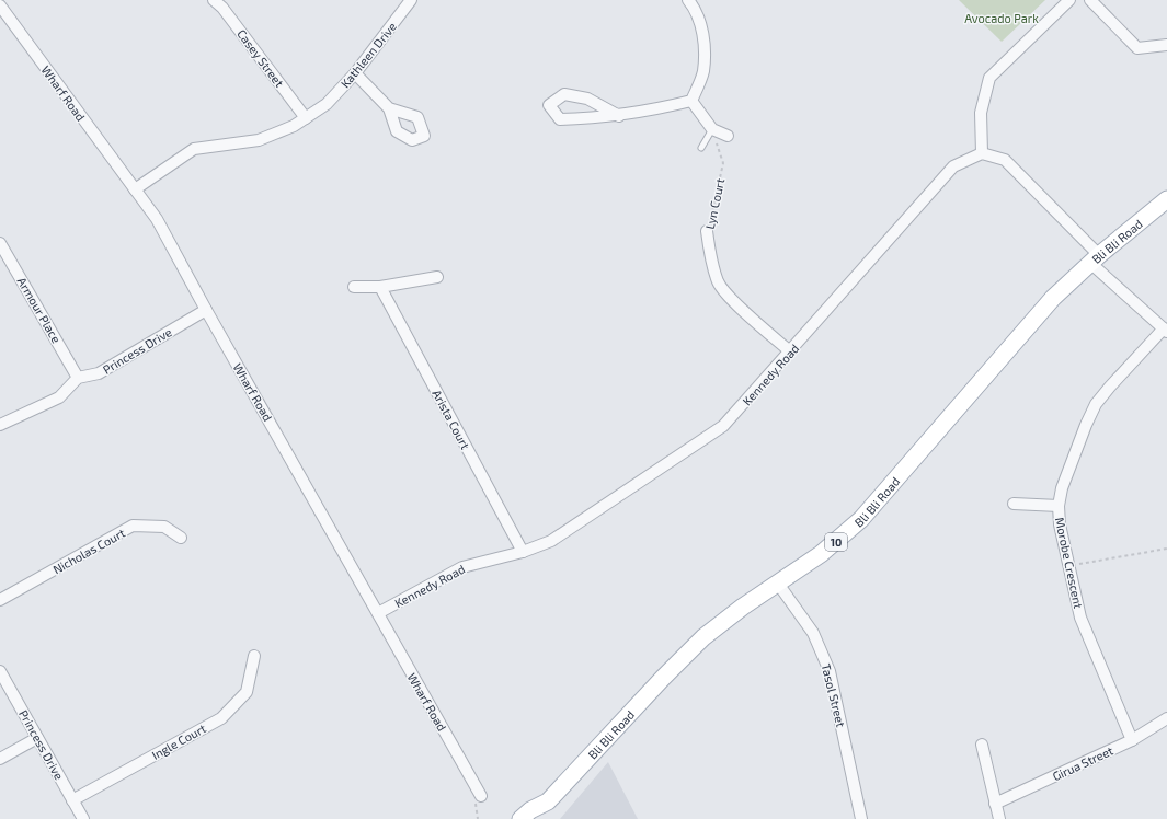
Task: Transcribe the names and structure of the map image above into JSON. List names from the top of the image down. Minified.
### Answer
{"streets":{"main road":["Bli Bli Road","10"],"street":["Kathleen Drive","Casey Street","Wharf Road","Lyn Court","Armour Place","Princess Drive","Kennedy Road","Arista Court","Nicholas Court","Morobe Crescent","Tasol Street","Ingle Court","Girua Street"]},"crossings":[["Kathleen Drive","Casey Street"],["Kathleen Drive","Wharf Road"],["Wharf Road","Princess Drive"],["Wharf Road","Kennedy Road"],["Lyn Court","Kennedy Road"],["Bli Bli Road","Tasol Street"],["Armour Place","Princess Drive"],["Princess Drive","Ingle Court"],["Kennedy Road","Arista Court"],["Morobe Crescent","Girua Street"]],"parks":["Avocado Park"]}
